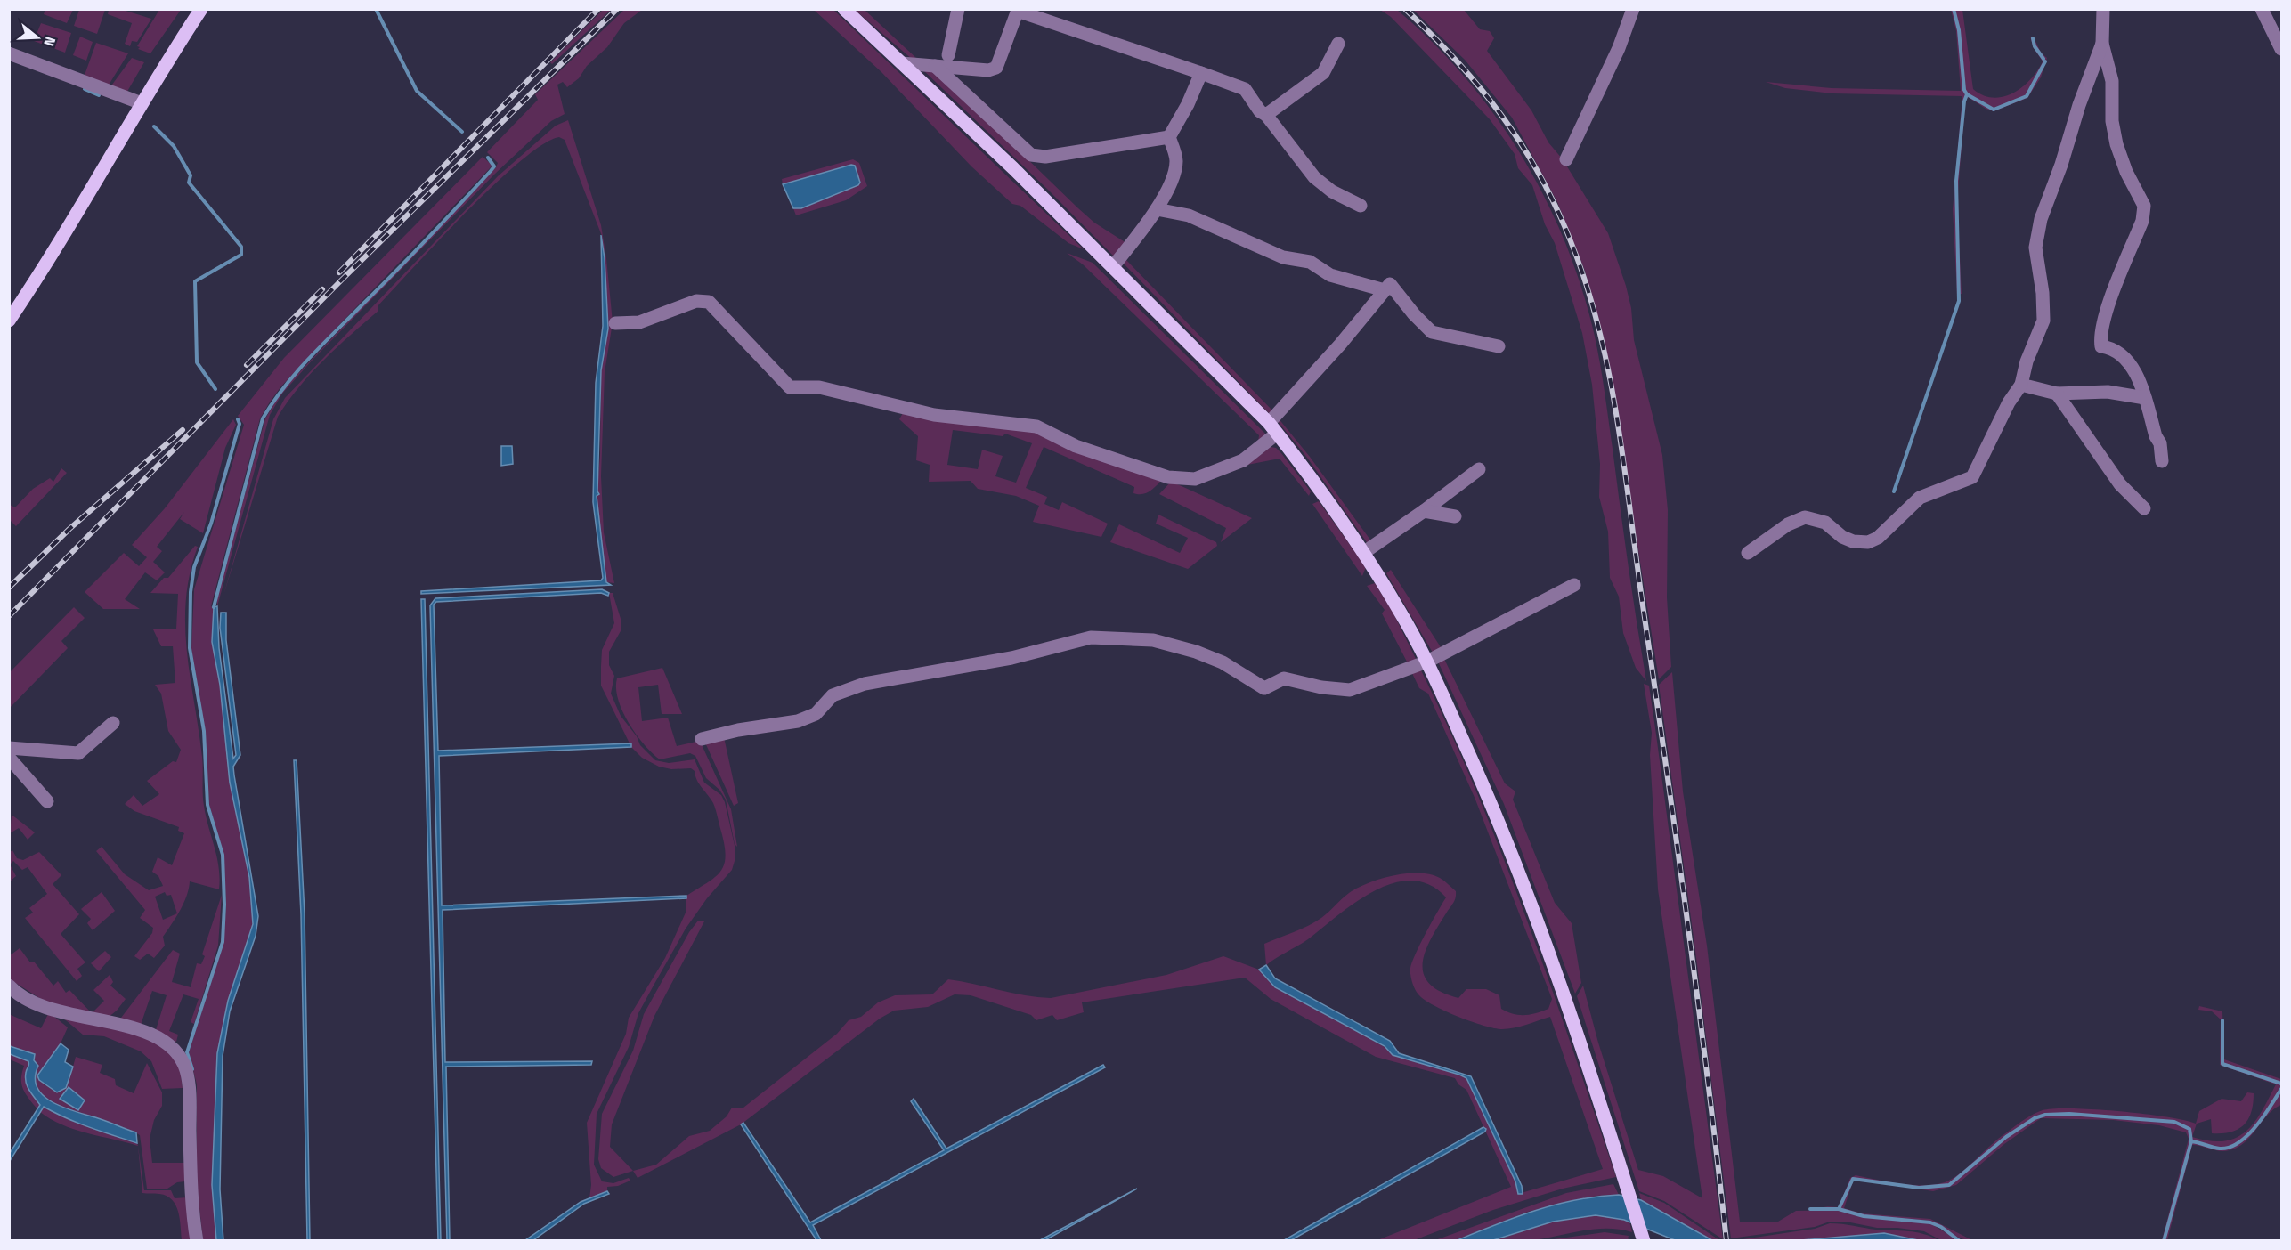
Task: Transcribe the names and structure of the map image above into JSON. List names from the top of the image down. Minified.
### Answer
{"north":"right"}
